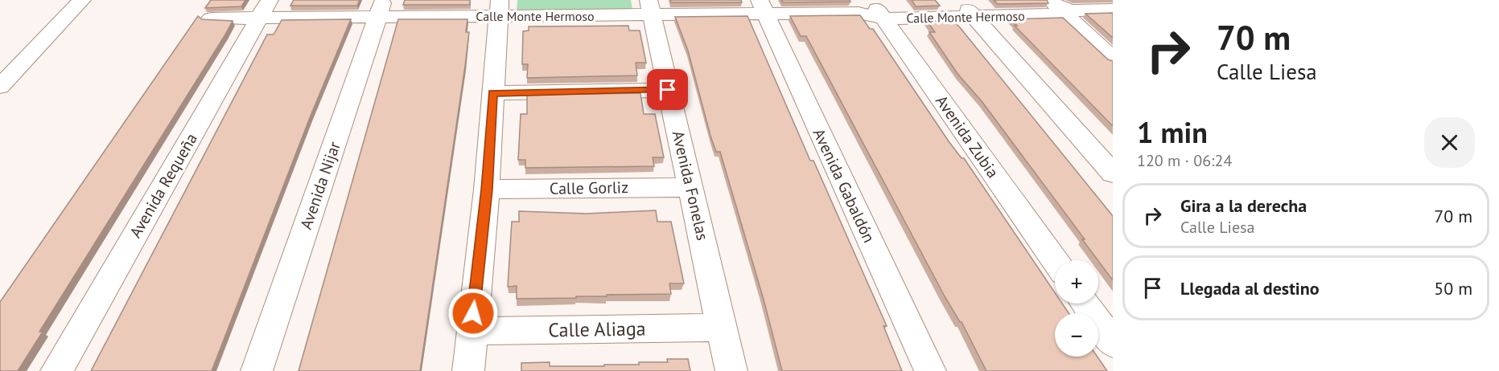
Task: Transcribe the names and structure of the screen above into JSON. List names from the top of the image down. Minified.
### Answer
{"streets":{"street":["Calle Monte Hermoso","Avenida Zubia","Avenida Requeña","Avenida Nijar","Avenida Fonelas","Avenida Gabaldón","Calle Gorliz","Calle Aliaga"]},"crossings":[["Calle Monte Hermoso","Avenida Zubia"],["Calle Monte Hermoso","Avenida Requeña"],["Calle Monte Hermoso","Avenida Nijar"],["Calle Monte Hermoso","Avenida Fonelas"],["Calle Monte Hermoso","Avenida Gabaldón"],["Avenida Fonelas","Calle Gorliz"],["Avenida Fonelas","Calle Aliaga"]],"page":{"turn":["70 m","Calle Liesa"],"heading":["1 min","120 m · 06:24"],"list":[{"name":"Gira a la derecha","note":"Calle Liesa","value":"70 m"},{"name":"Llegada al destino","value":"50 m"}],"map_buttons":["+","−"]}}
